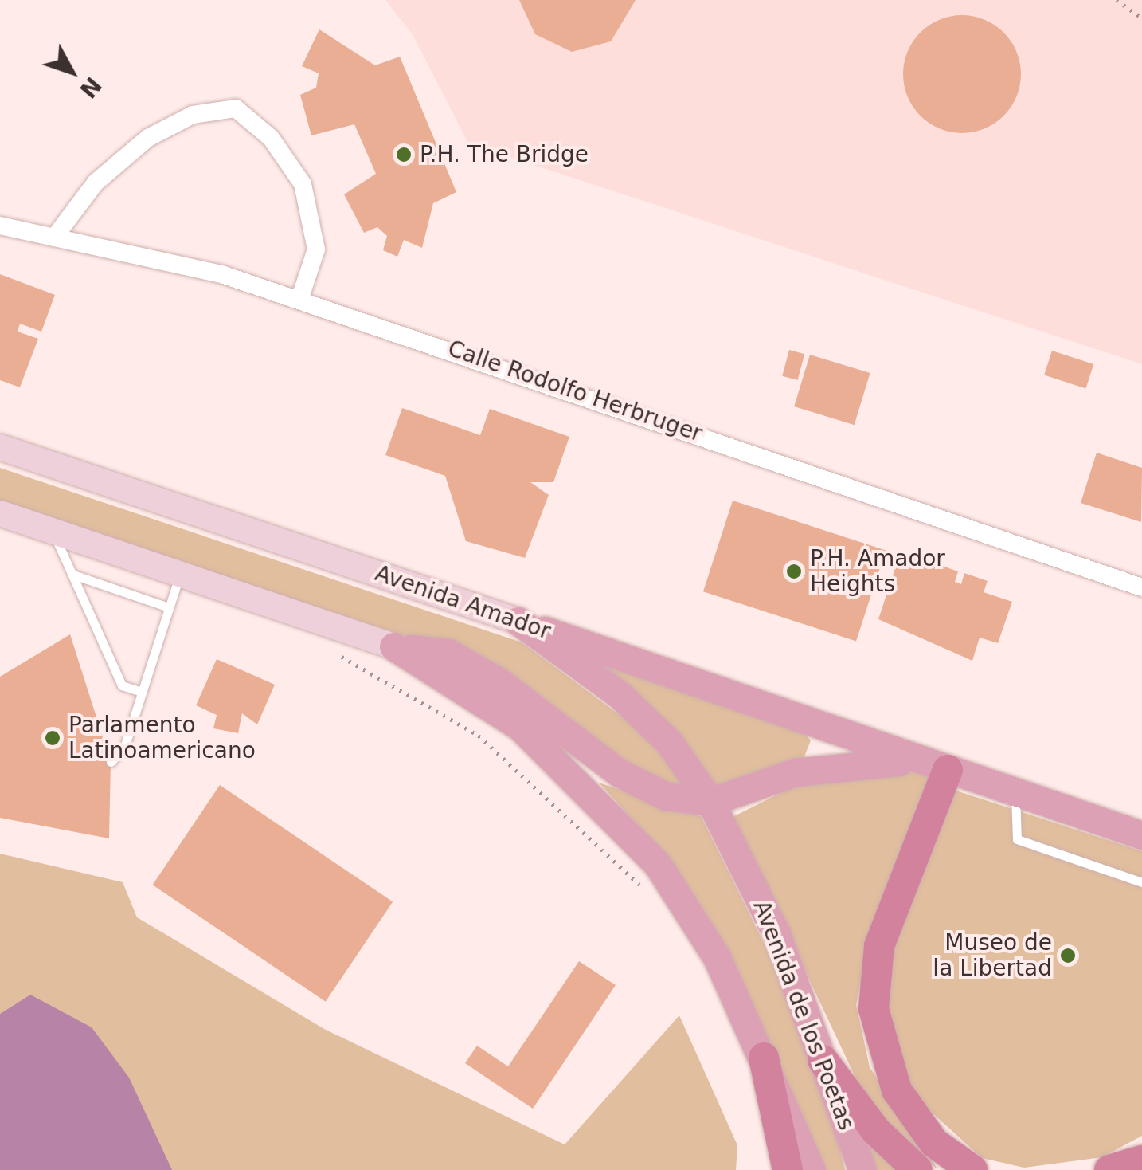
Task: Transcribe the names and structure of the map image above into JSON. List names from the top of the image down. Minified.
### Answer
{"streets":{"main road":["Avenida Amador","Avenida de los Poetas"],"street":["Calle Rodolfo Herbruger"]},"crossings":[["Avenida Amador","Avenida de los Poetas"]],"places":["P.H. The Bridge","P.H. Amador Heights","Parlamento Latinoamericano","Museo de la Libertad"],"north":"bottom right"}
